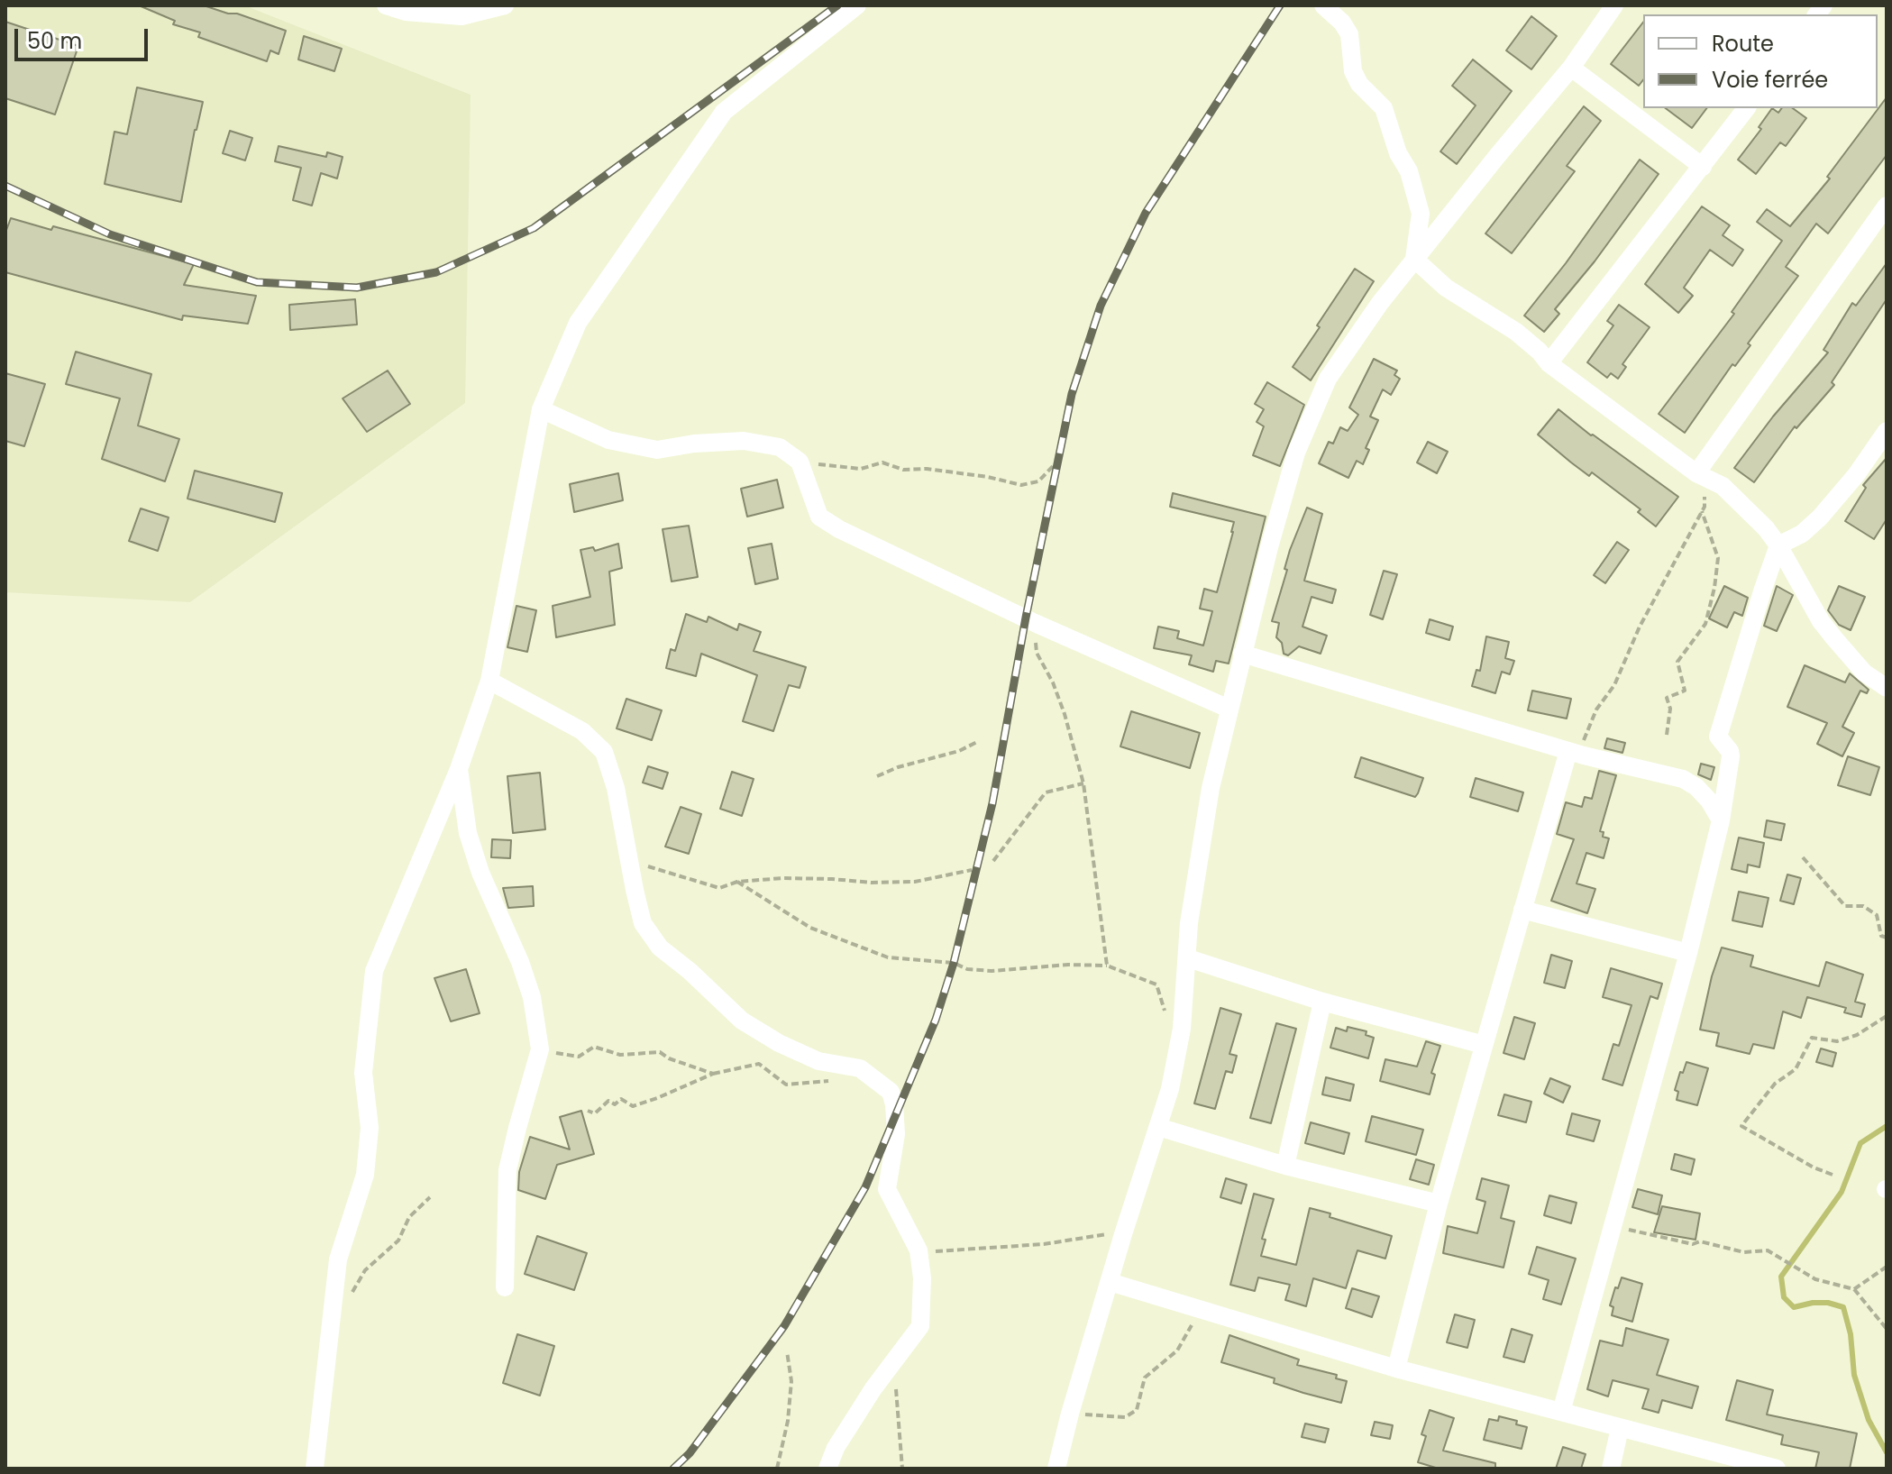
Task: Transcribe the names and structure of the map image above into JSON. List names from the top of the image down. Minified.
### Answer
{"legend":["Route","Voie ferrée"],"scale_bar":"50 m"}
